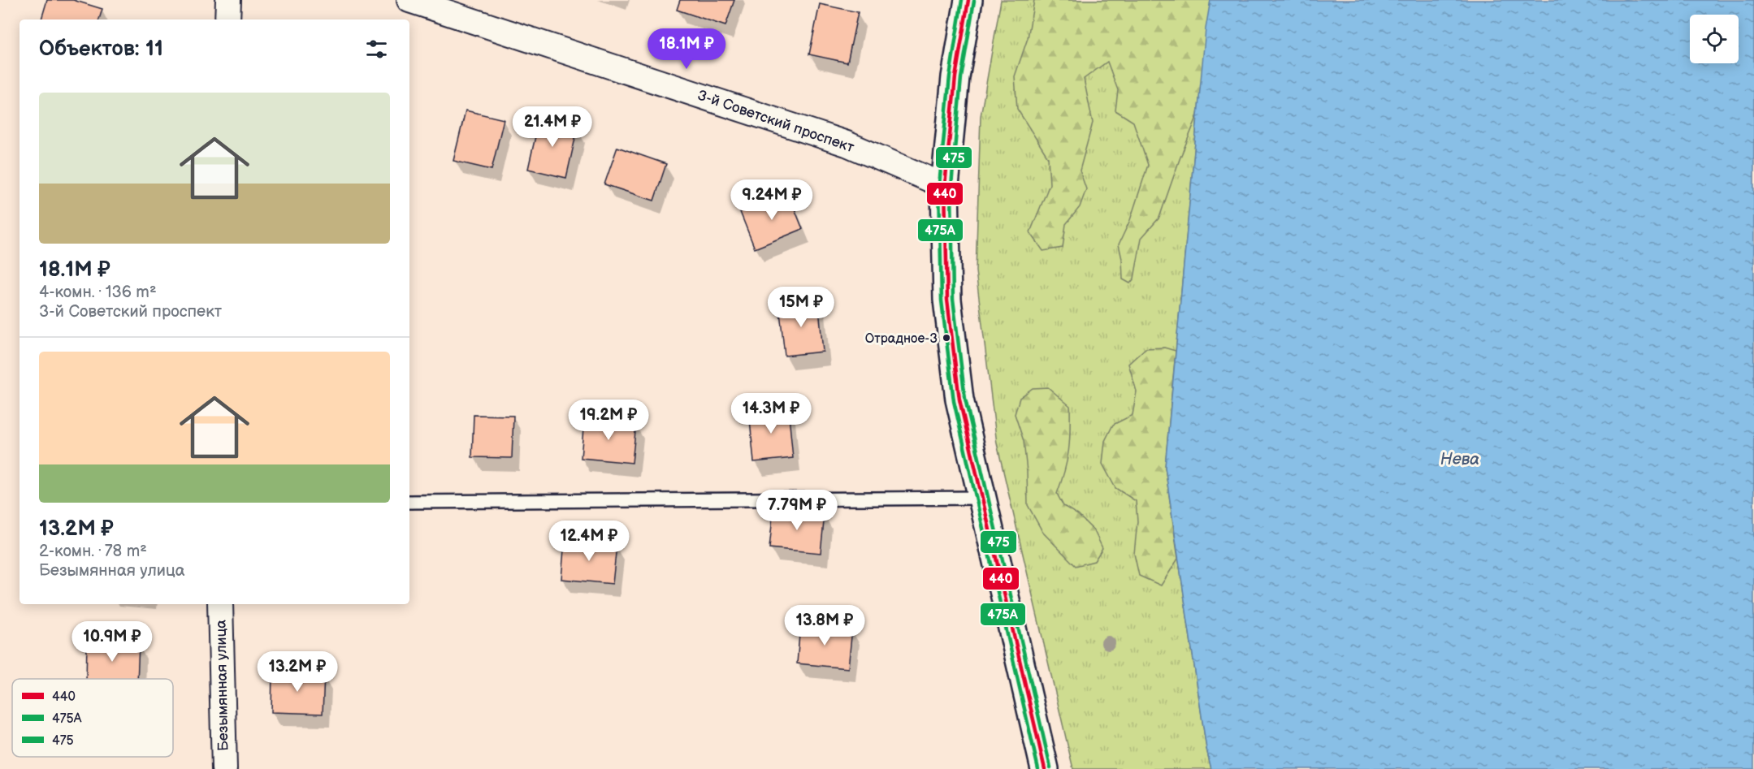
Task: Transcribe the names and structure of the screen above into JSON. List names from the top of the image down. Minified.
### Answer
{"streets":{"street":["3-й Советский проспект","Безымянная улица"]},"water":["Нева"],"places":["Отрадное-3"],"lines":["transit line 440","transit line 475А","transit line 475"],"legend":["440","475А","475"],"page":{"heading":"Объектов: 11","price":["18.1M ₽","21.4M ₽","9.24M ₽","15M ₽","14.3M ₽","19.2M ₽","7.79M ₽","12.4M ₽","13.8M ₽","10.9M ₽","13.2M ₽"],"list":[{"name":"18.1M ₽","note":"4-комн. · 136 m² · 3-й Советский проспект"},{"name":"13.2M ₽","note":"2-комн. · 78 m² · Безымянная улица"}]}}
